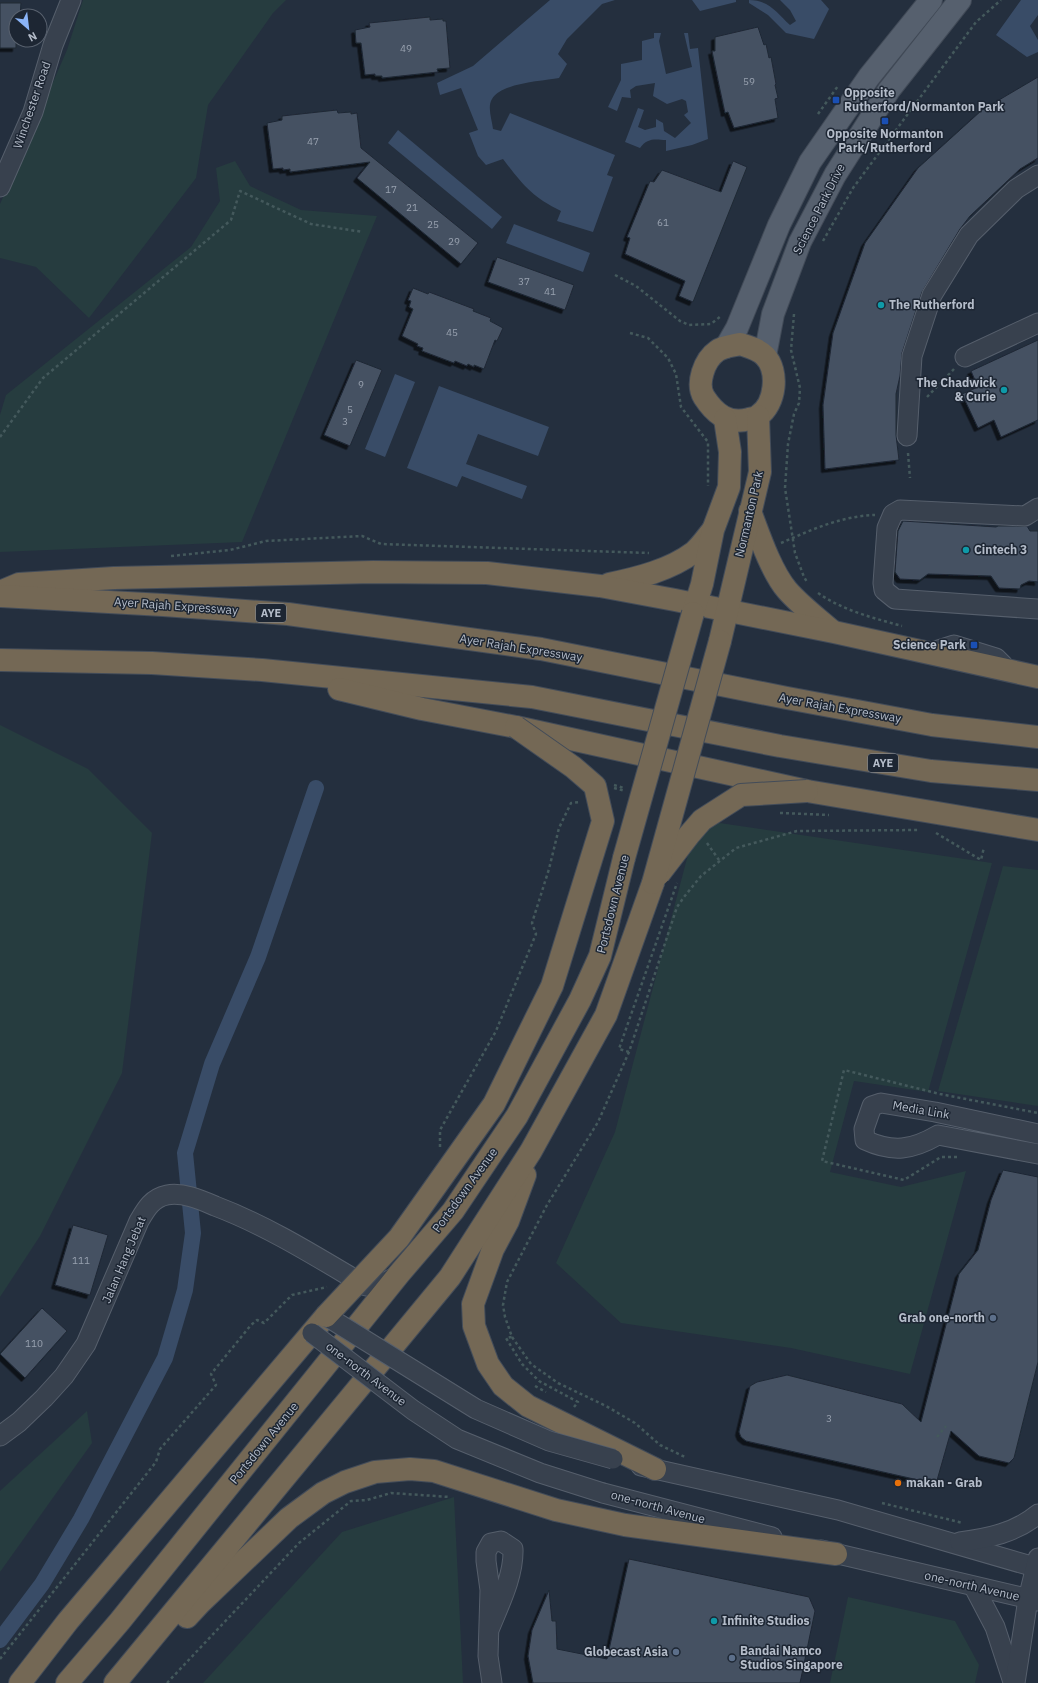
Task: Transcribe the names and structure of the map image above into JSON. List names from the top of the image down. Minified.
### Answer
{"streets":{"highway":["Normanton Park","Ayer Rajah Expressway","AYE","Portsdown Avenue"],"main road":["Science Park Drive"],"street":["Winchester Road","Media Link","Jalan Hang Jebat","one-north Avenue"]},"crossings":[["Science Park Drive","Normanton Park"]],"places":{"transit":["Opposite Rutherford/Normanton Park","Opposite Normanton Park/Rutherford","Science Park"],"other":["The Rutherford","The Chadwick & Curie","Cintech 3","Grab one-north","makan - Grab","Infinite Studios","Globecast Asia","Bandai Namco Studios Singapore"]},"house_numbers":["49","59","47","17","21","61","25","29","37","41","45","9","5","3","111","110","3"],"north":"bottom right"}
